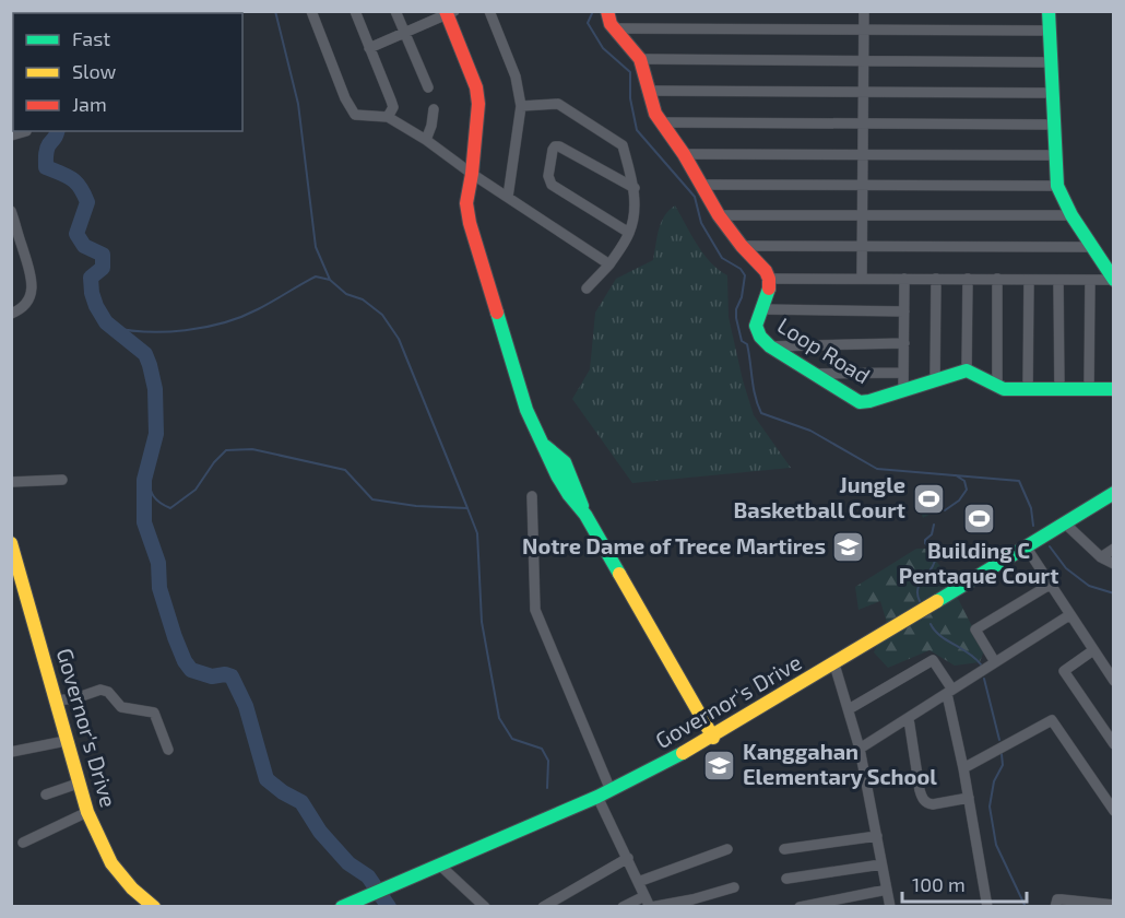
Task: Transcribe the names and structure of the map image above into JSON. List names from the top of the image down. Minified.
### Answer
{"streets":{"street":["Loop Road","Governor's Drive"]},"places":{"sports":["Jungle Basketball Court","Building C Pentaque Court"],"school or university":["Notre Dame of Trece Martires","Kanggahan Elementary School"]},"legend":["Fast","Slow","Jam"],"scale_bar":"100 m"}
